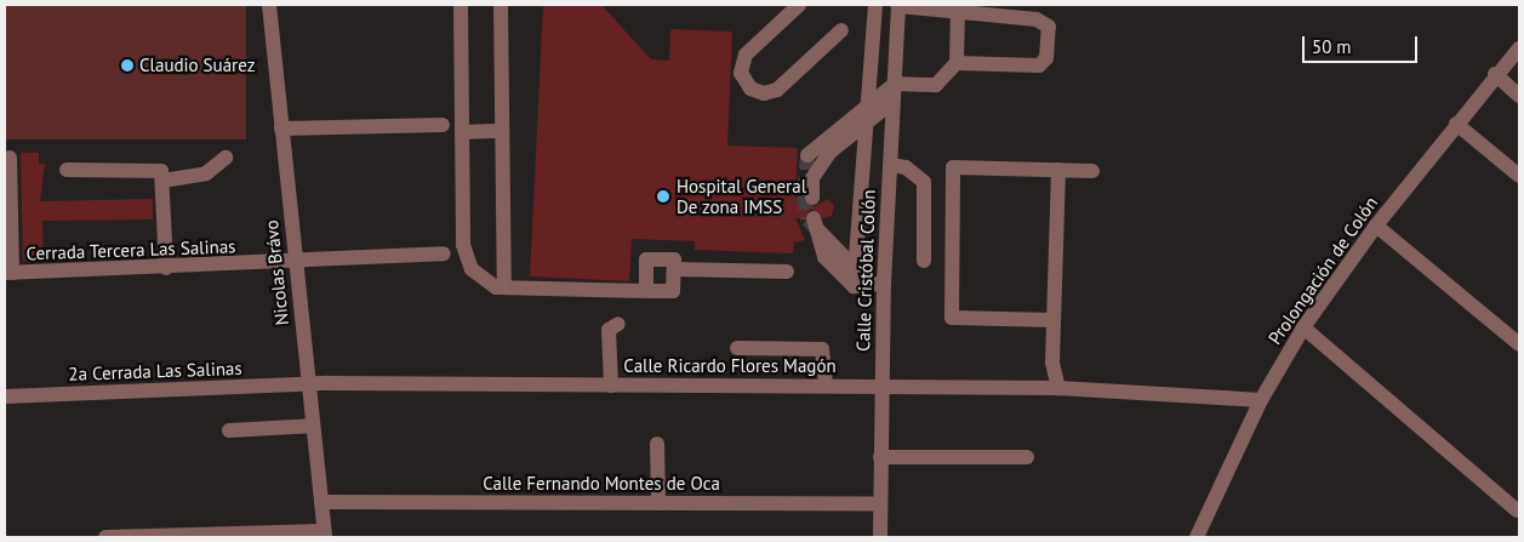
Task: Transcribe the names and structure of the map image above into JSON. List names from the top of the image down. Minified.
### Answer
{"streets":{"street":["Cerrada Tercera Las Salinas","Calle Cristóbal Colón","Prolongación de Colón","Nicolas Brávo","Calle Ricardo Flores Magón","2a Cerrada Las Salinas","Calle Fernando Montes de Oca"]},"crossings":[["Cerrada Tercera Las Salinas","Nicolas Brávo"],["Calle Cristóbal Colón","Calle Ricardo Flores Magón"],["Calle Cristóbal Colón","Calle Fernando Montes de Oca"],["Prolongación de Colón","Calle Ricardo Flores Magón"],["Nicolas Brávo","Calle Ricardo Flores Magón"],["Nicolas Brávo","2a Cerrada Las Salinas"],["Nicolas Brávo","Calle Fernando Montes de Oca"],["Calle Ricardo Flores Magón","2a Cerrada Las Salinas"]],"places":["Claudio Suárez","Hospital General De zona IMSS"],"scale_bar":"50 m"}
